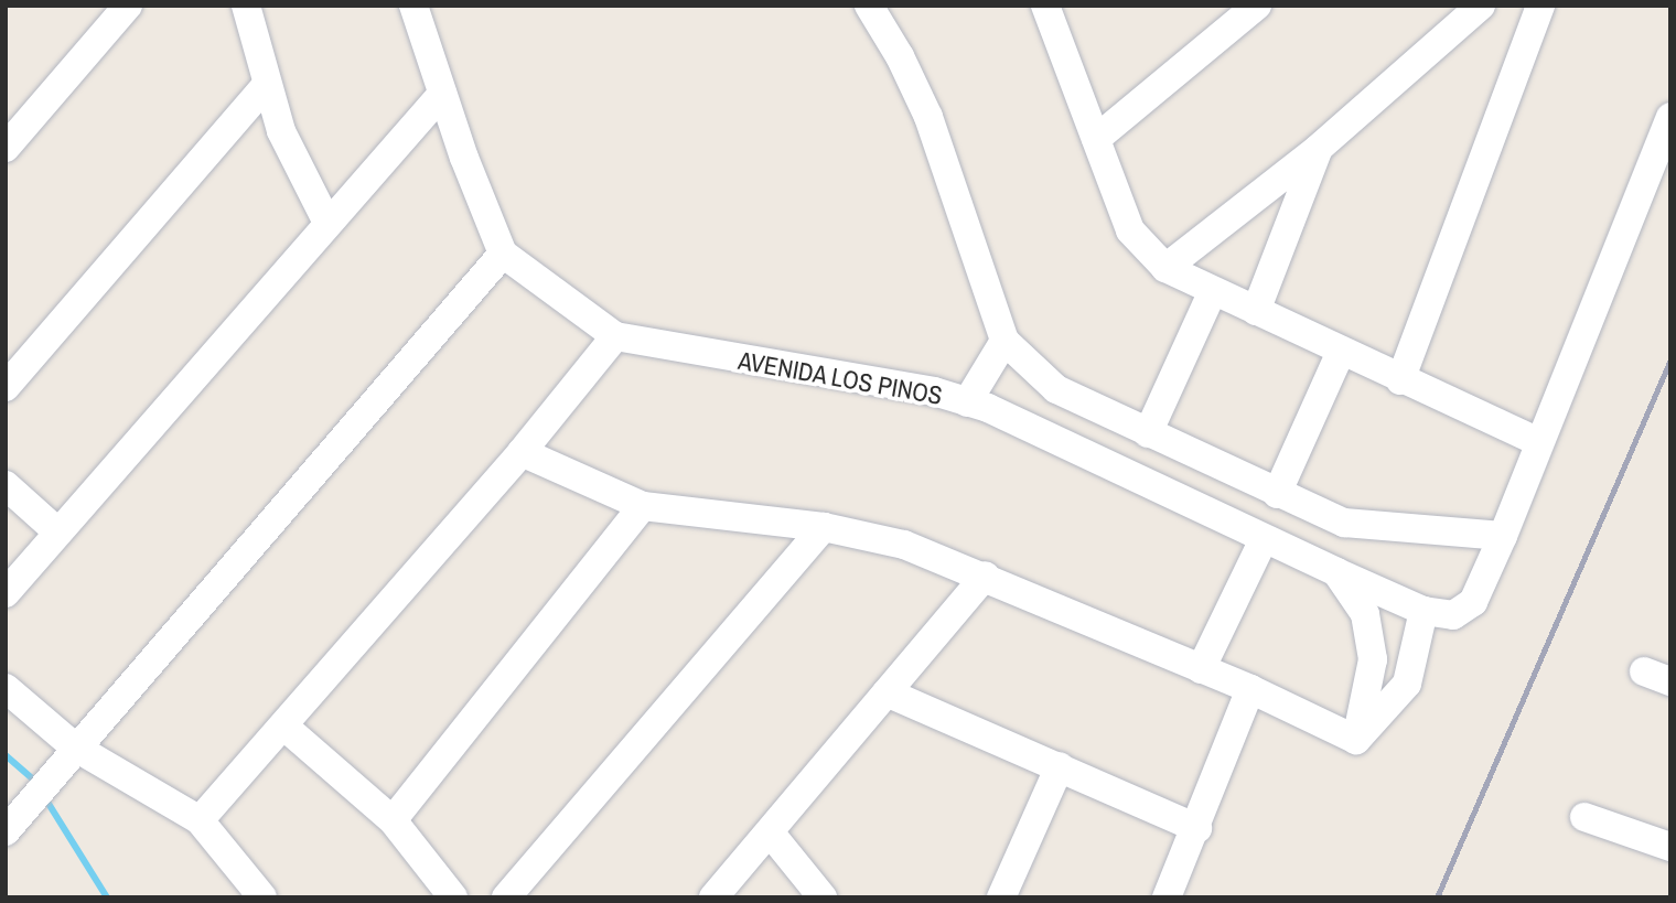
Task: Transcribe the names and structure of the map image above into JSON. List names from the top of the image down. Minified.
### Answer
{"streets":{"street":["AVENIDA LOS PINOS"]}}
